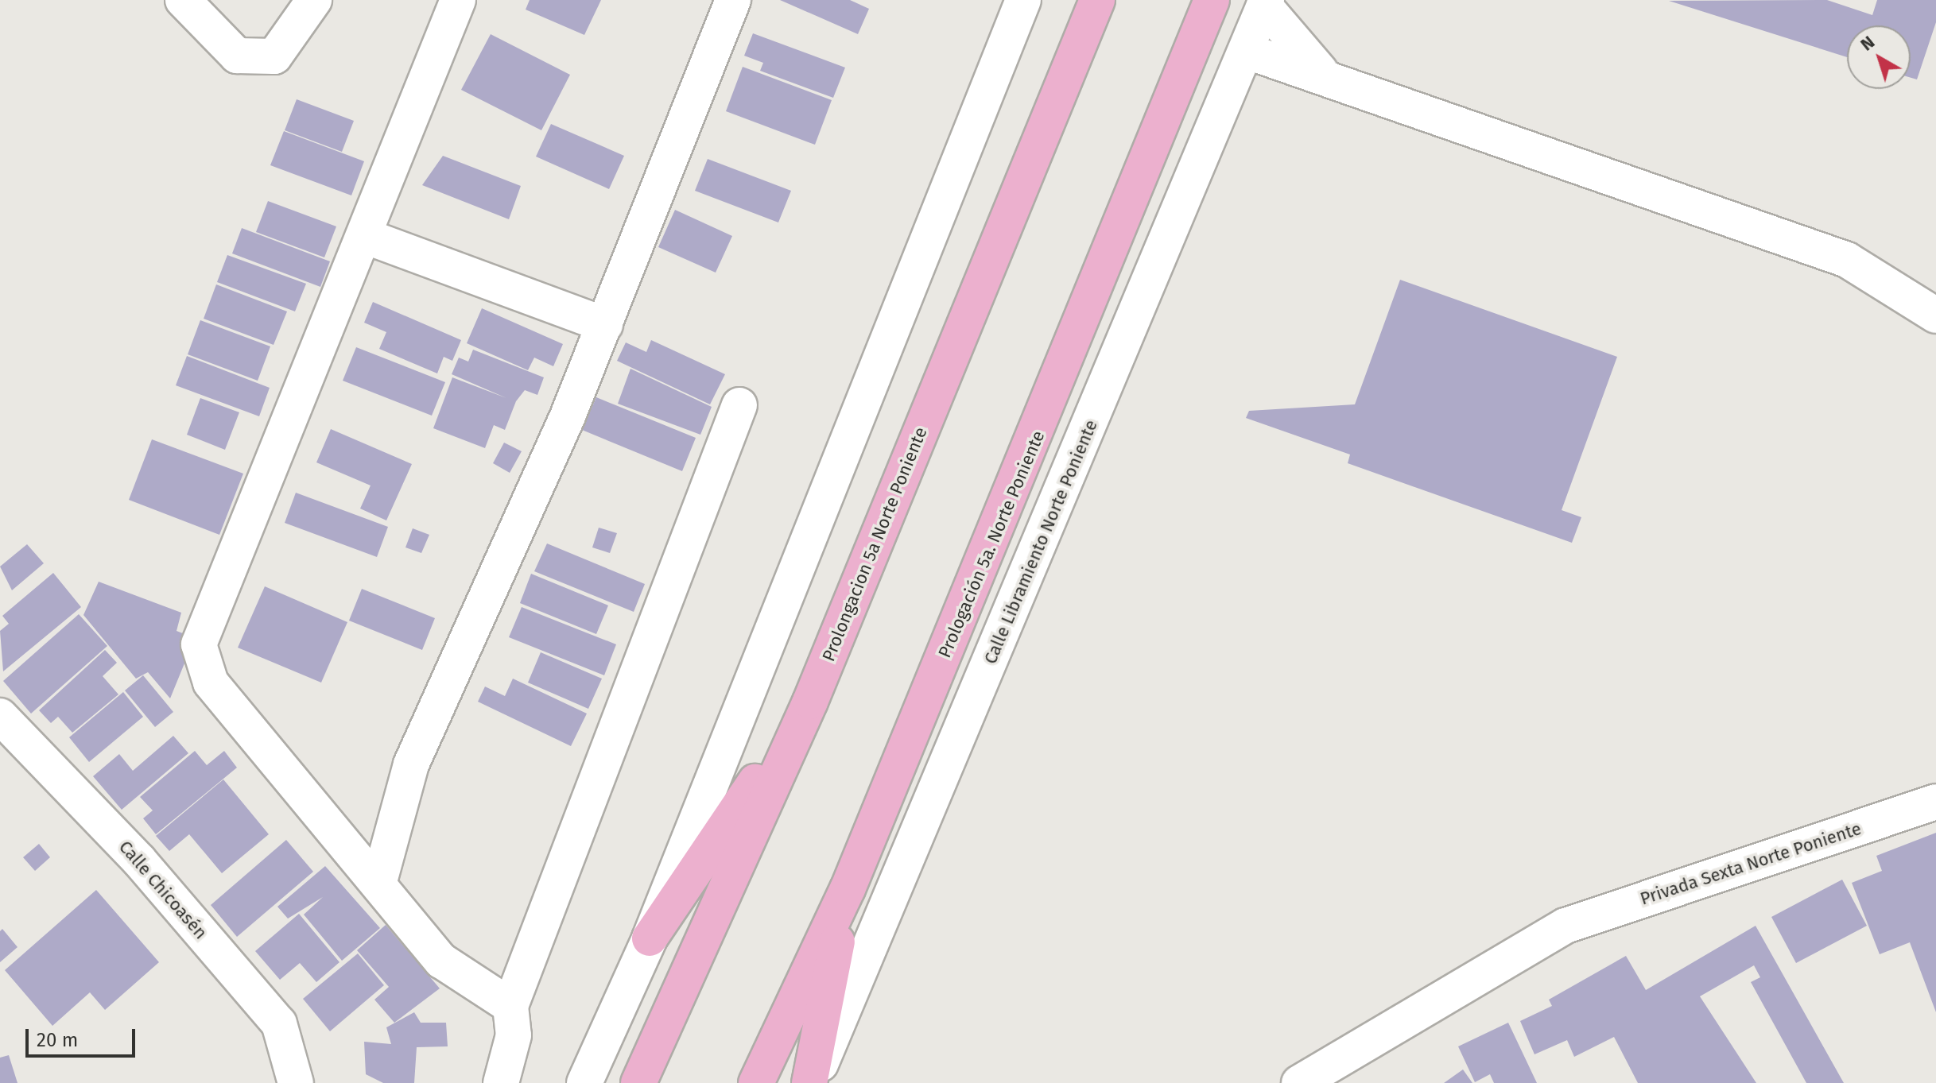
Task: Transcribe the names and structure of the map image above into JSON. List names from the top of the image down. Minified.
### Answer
{"streets":{"main road":["Prolongacion 5a Norte Poniente","Prologación 5a. Norte Poniente"],"street":["Calle Libramiento Norte Poniente","Privada Sexta Norte Poniente","Calle Chicoasén"]},"scale_bar":"20 m","north":"top left"}
